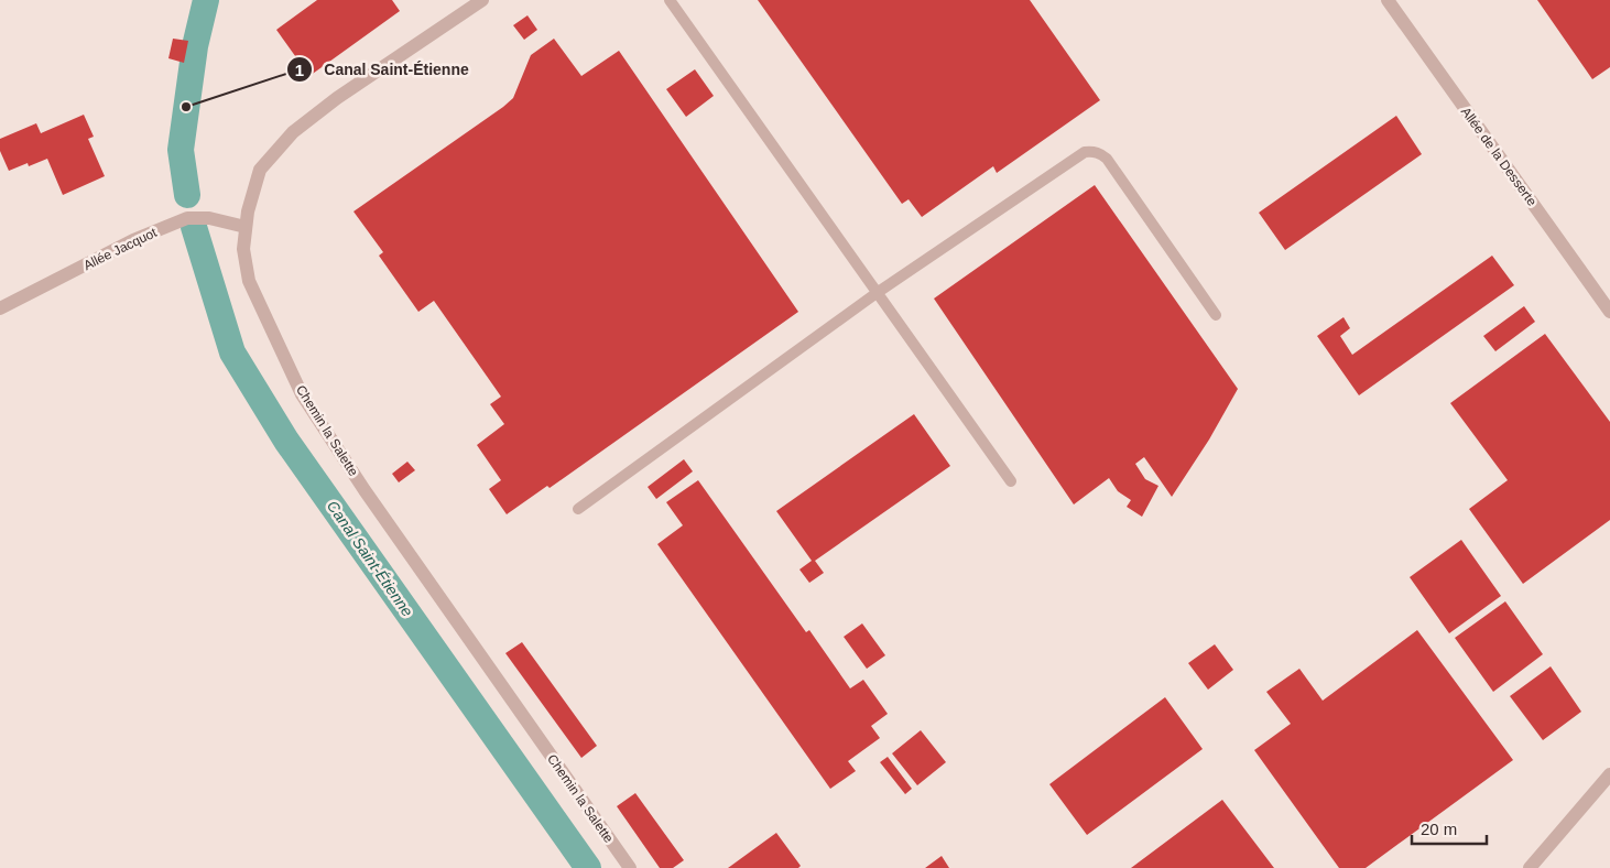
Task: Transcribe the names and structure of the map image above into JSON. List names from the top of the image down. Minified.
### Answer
{"streets":{"street":["Allée de la Desserte","Allée Jacquot","Chemin la Salette"]},"crossings":[["Allée Jacquot","Chemin la Salette"]],"water":["Canal Saint-Étienne"],"places":["Canal Saint-Étienne"],"scale_bar":"20 m"}
